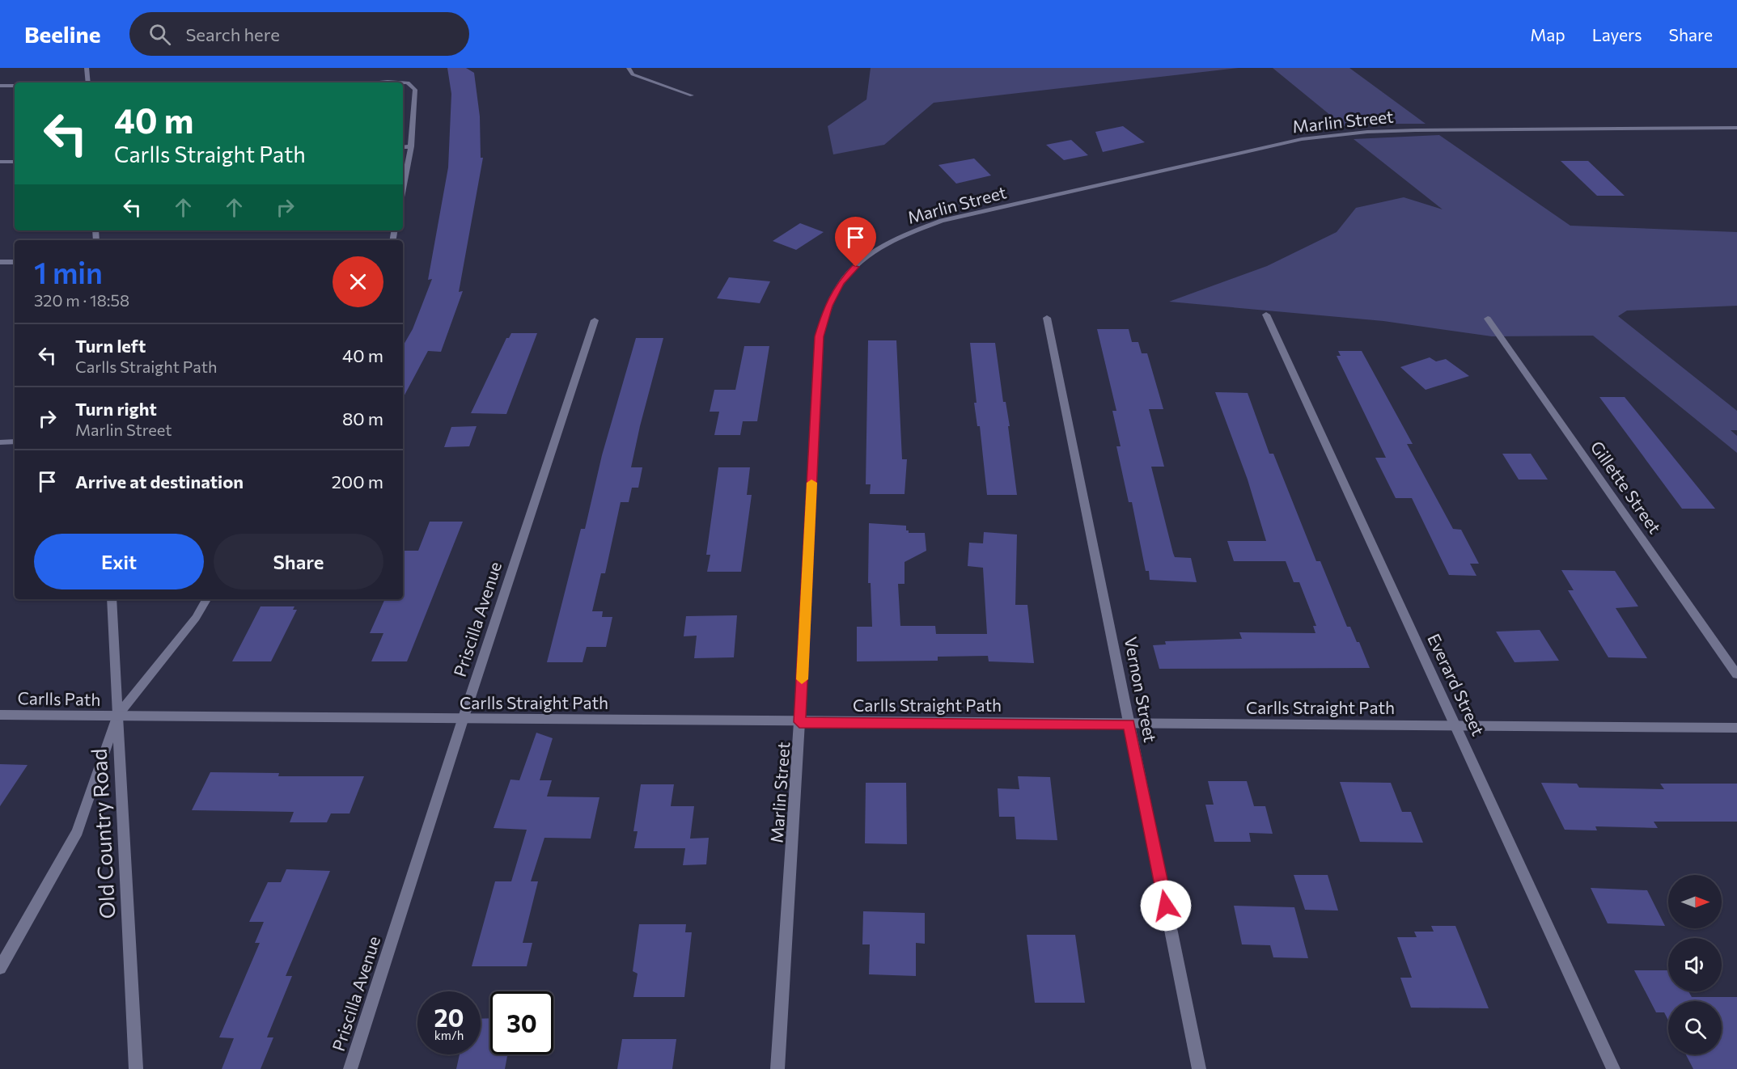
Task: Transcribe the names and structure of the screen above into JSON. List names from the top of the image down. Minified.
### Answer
{"streets":{"street":["Marlin Street","Gillette Street","Priscilla Avenue","Everard Street","Vernon Street","Carlls Path","Carlls Straight Path","Old Country Road"]},"crossings":[["Marlin Street","Carlls Straight Path"],["Priscilla Avenue","Carlls Straight Path"],["Everard Street","Carlls Straight Path"],["Vernon Street","Carlls Straight Path"],["Carlls Path","Carlls Straight Path"],["Carlls Path","Old Country Road"],["Carlls Straight Path","Old Country Road"]],"north":"right","page":{"header":"Beeline","search":"Search here","nav":["Map","Layers","Share"],"turn":["40 m","Carlls Straight Path"],"heading":["1 min","320 m · 18:58"],"list":[{"name":"Turn left","note":"Carlls Straight Path","value":"40 m"},{"name":"Turn right","note":"Marlin Street","value":"80 m"},{"name":"Arrive at destination","value":"200 m"}],"buttons":["Exit","Share"],"speed":"20 km/h","limit":"30"}}
